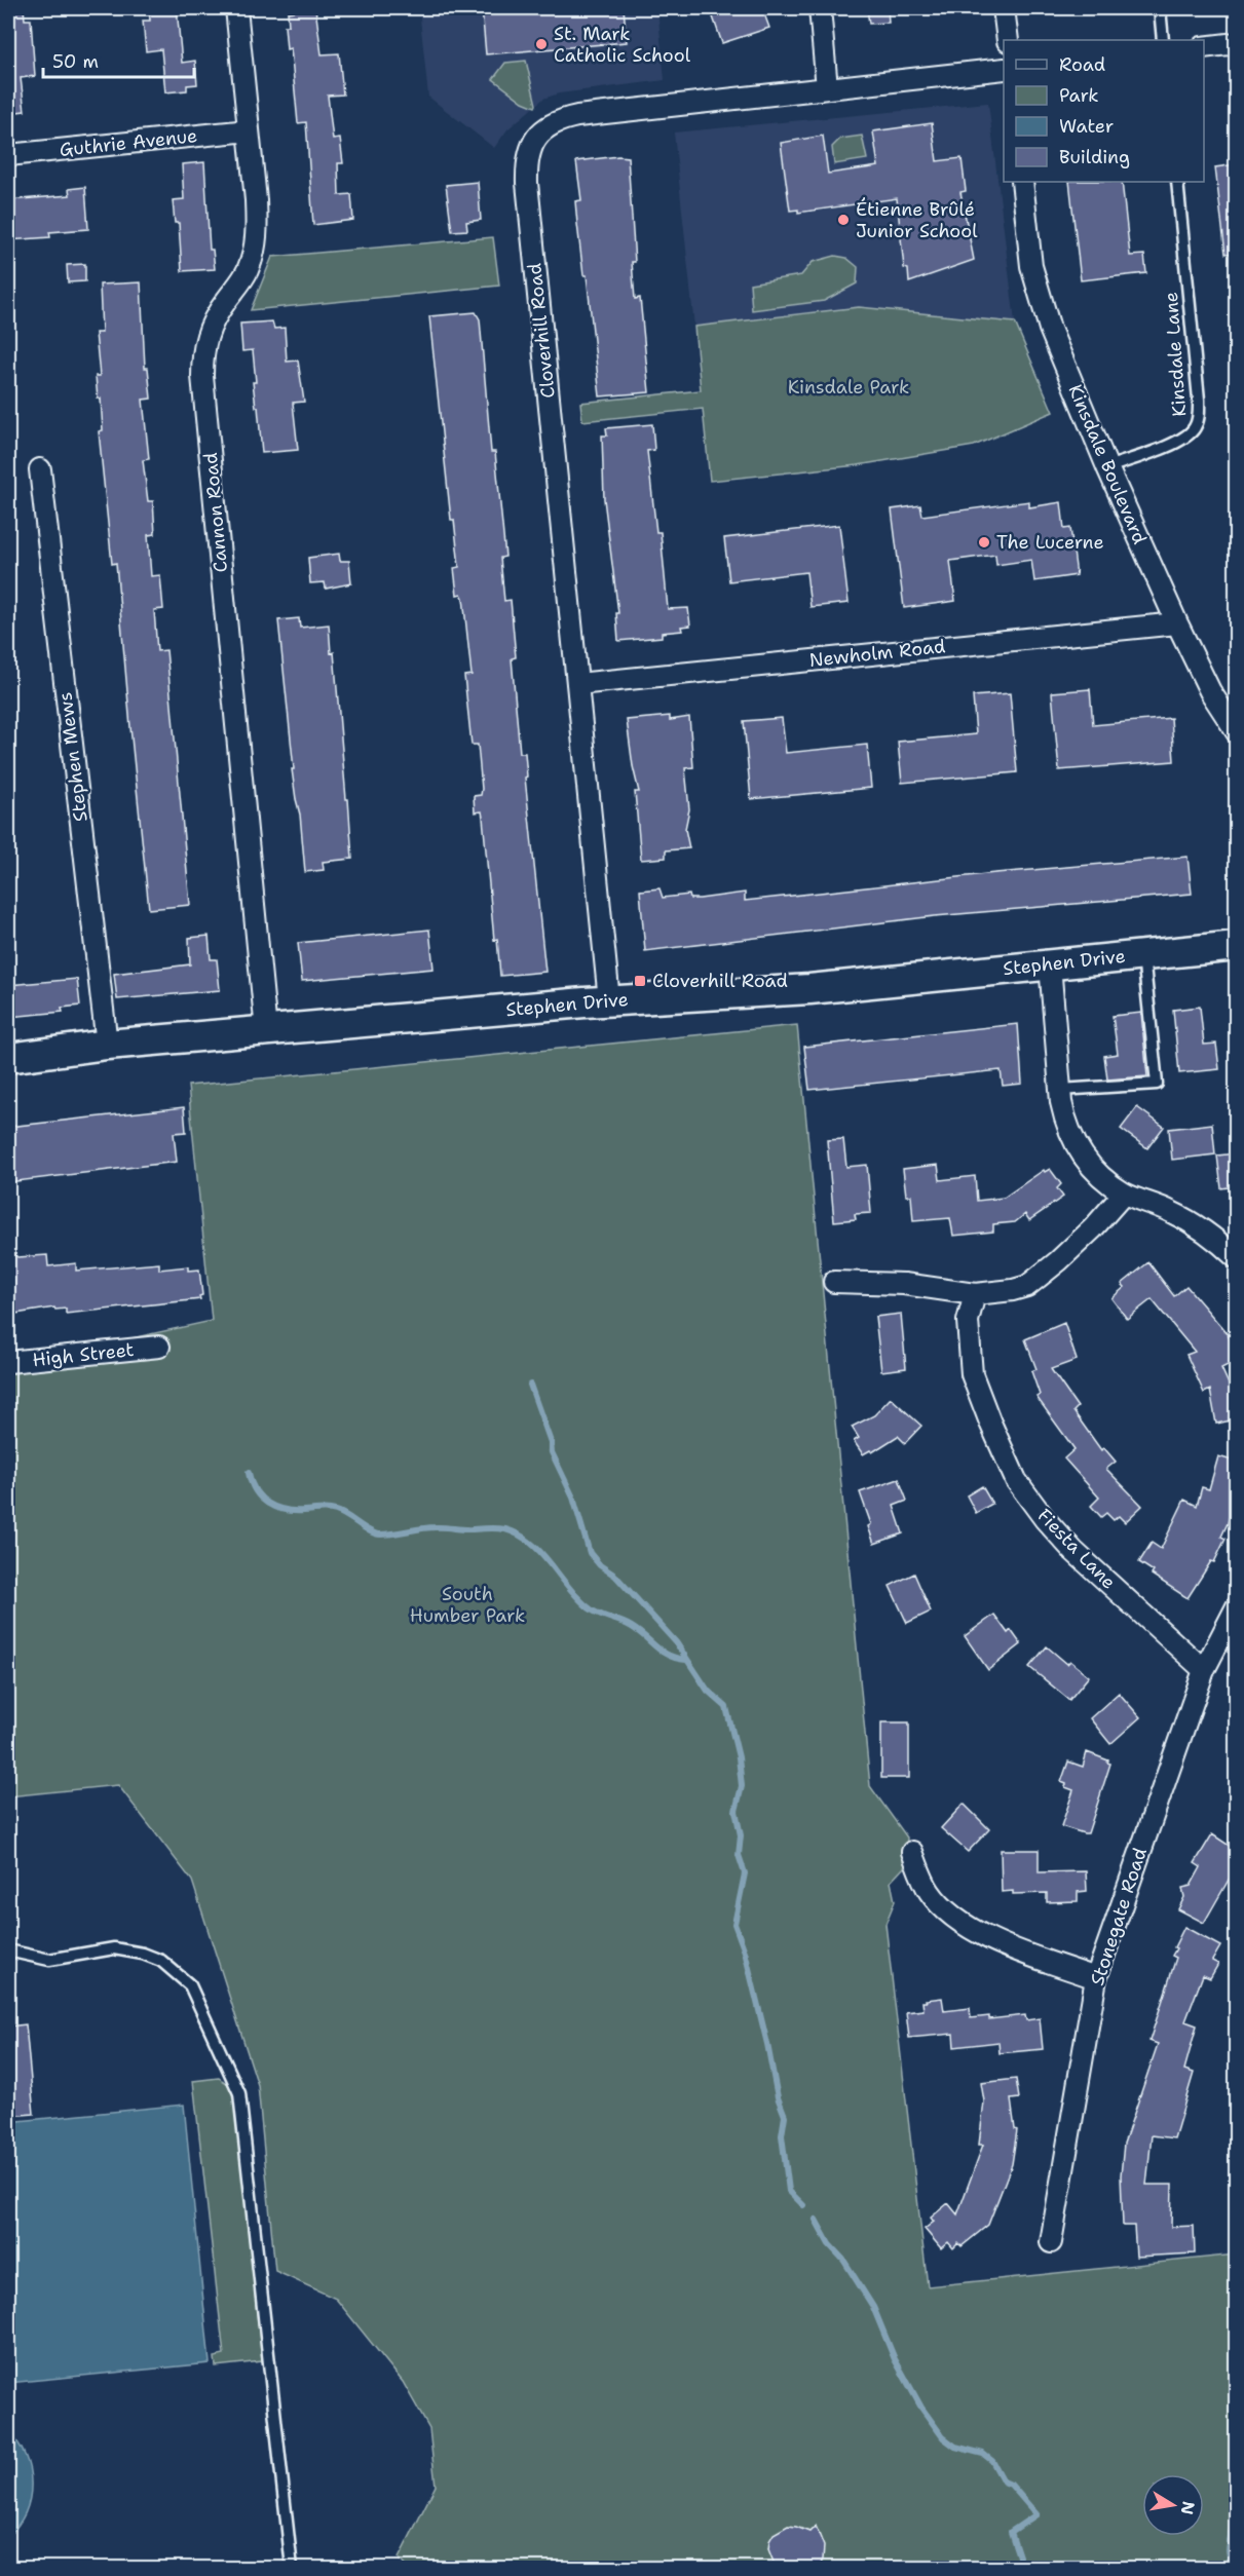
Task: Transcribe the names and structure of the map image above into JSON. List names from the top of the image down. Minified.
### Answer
{"streets":{"street":["Guthrie Avenue","Cloverhill Road","Kinsdale Boulevard","Cannon Road","Newholm Road","Stephen Mews","Stephen Drive","High Street","Fiesta Lane","Stonegate Road"],"lane":["Kinsdale Lane"]},"crossings":[["Guthrie Avenue","Cannon Road"],["Cloverhill Road","Newholm Road"],["Cloverhill Road","Stephen Drive"],["Kinsdale Lane","Kinsdale Boulevard"],["Kinsdale Boulevard","Newholm Road"],["Cannon Road","Stephen Drive"],["Stephen Mews","Stephen Drive"],["Fiesta Lane","Stonegate Road"]],"parks":["Kinsdale Park","South Humber Park"],"places":{"other":["St. Mark Catholic School","Étienne Brûlé Junior School","The Lucerne"],"transit":["Cloverhill Road"]},"legend":["Road","Park","Water","Building"],"scale_bar":"50 m","north":"right"}
